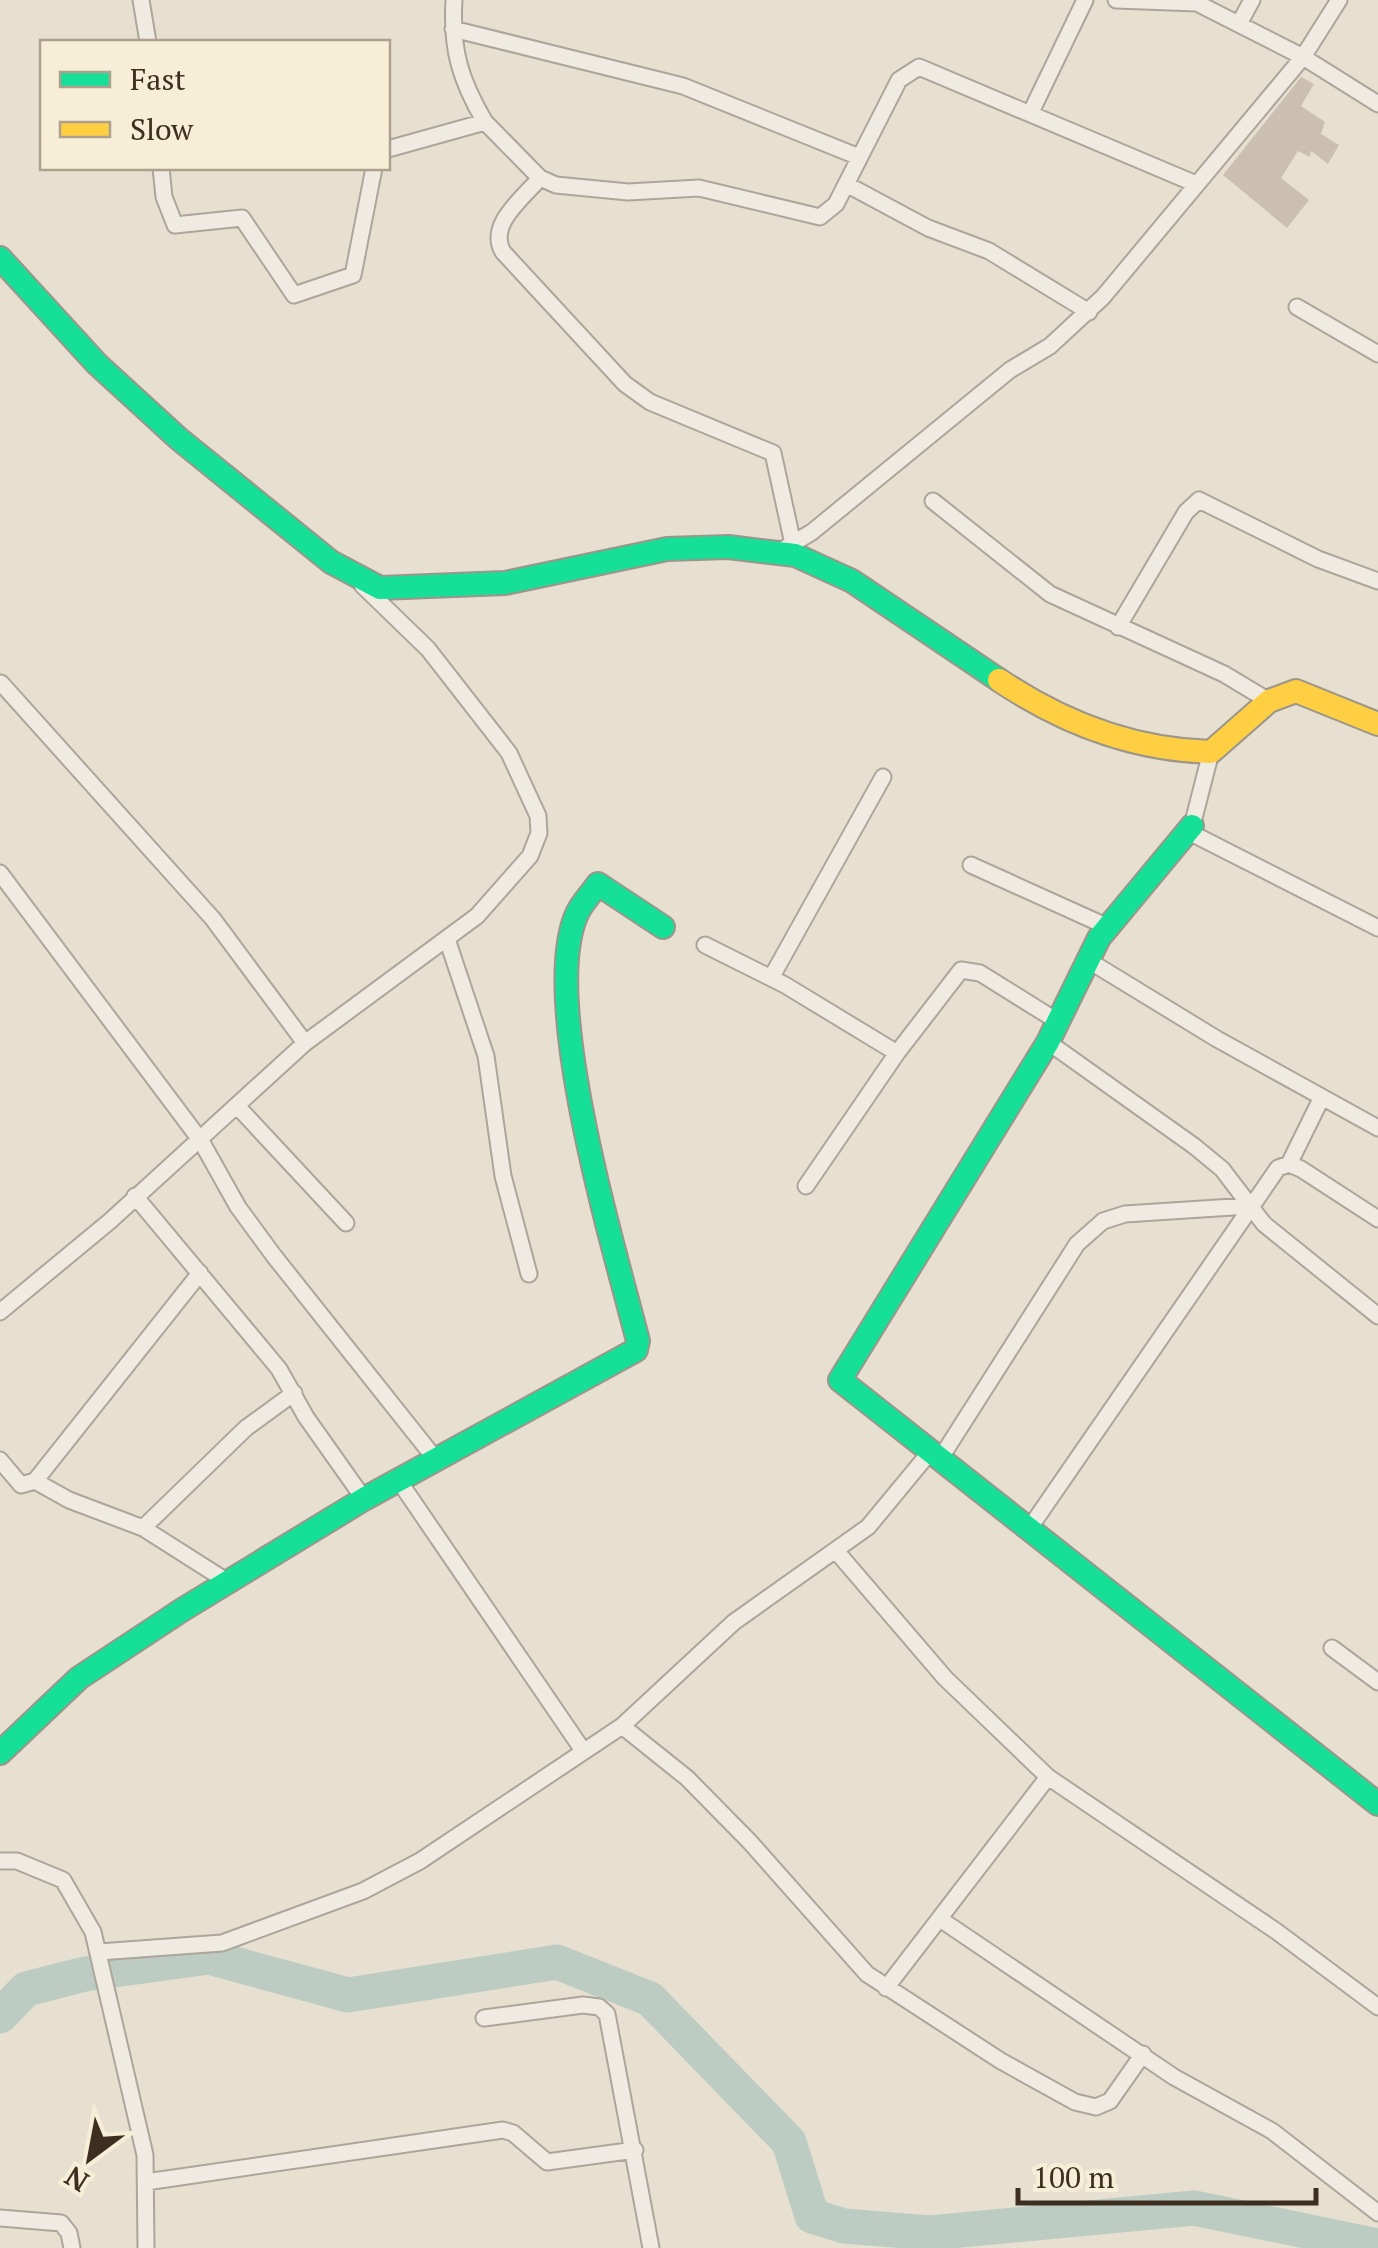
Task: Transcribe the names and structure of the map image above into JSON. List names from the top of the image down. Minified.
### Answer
{"legend":["Fast","Slow"],"scale_bar":"100 m","north":"bottom left"}
